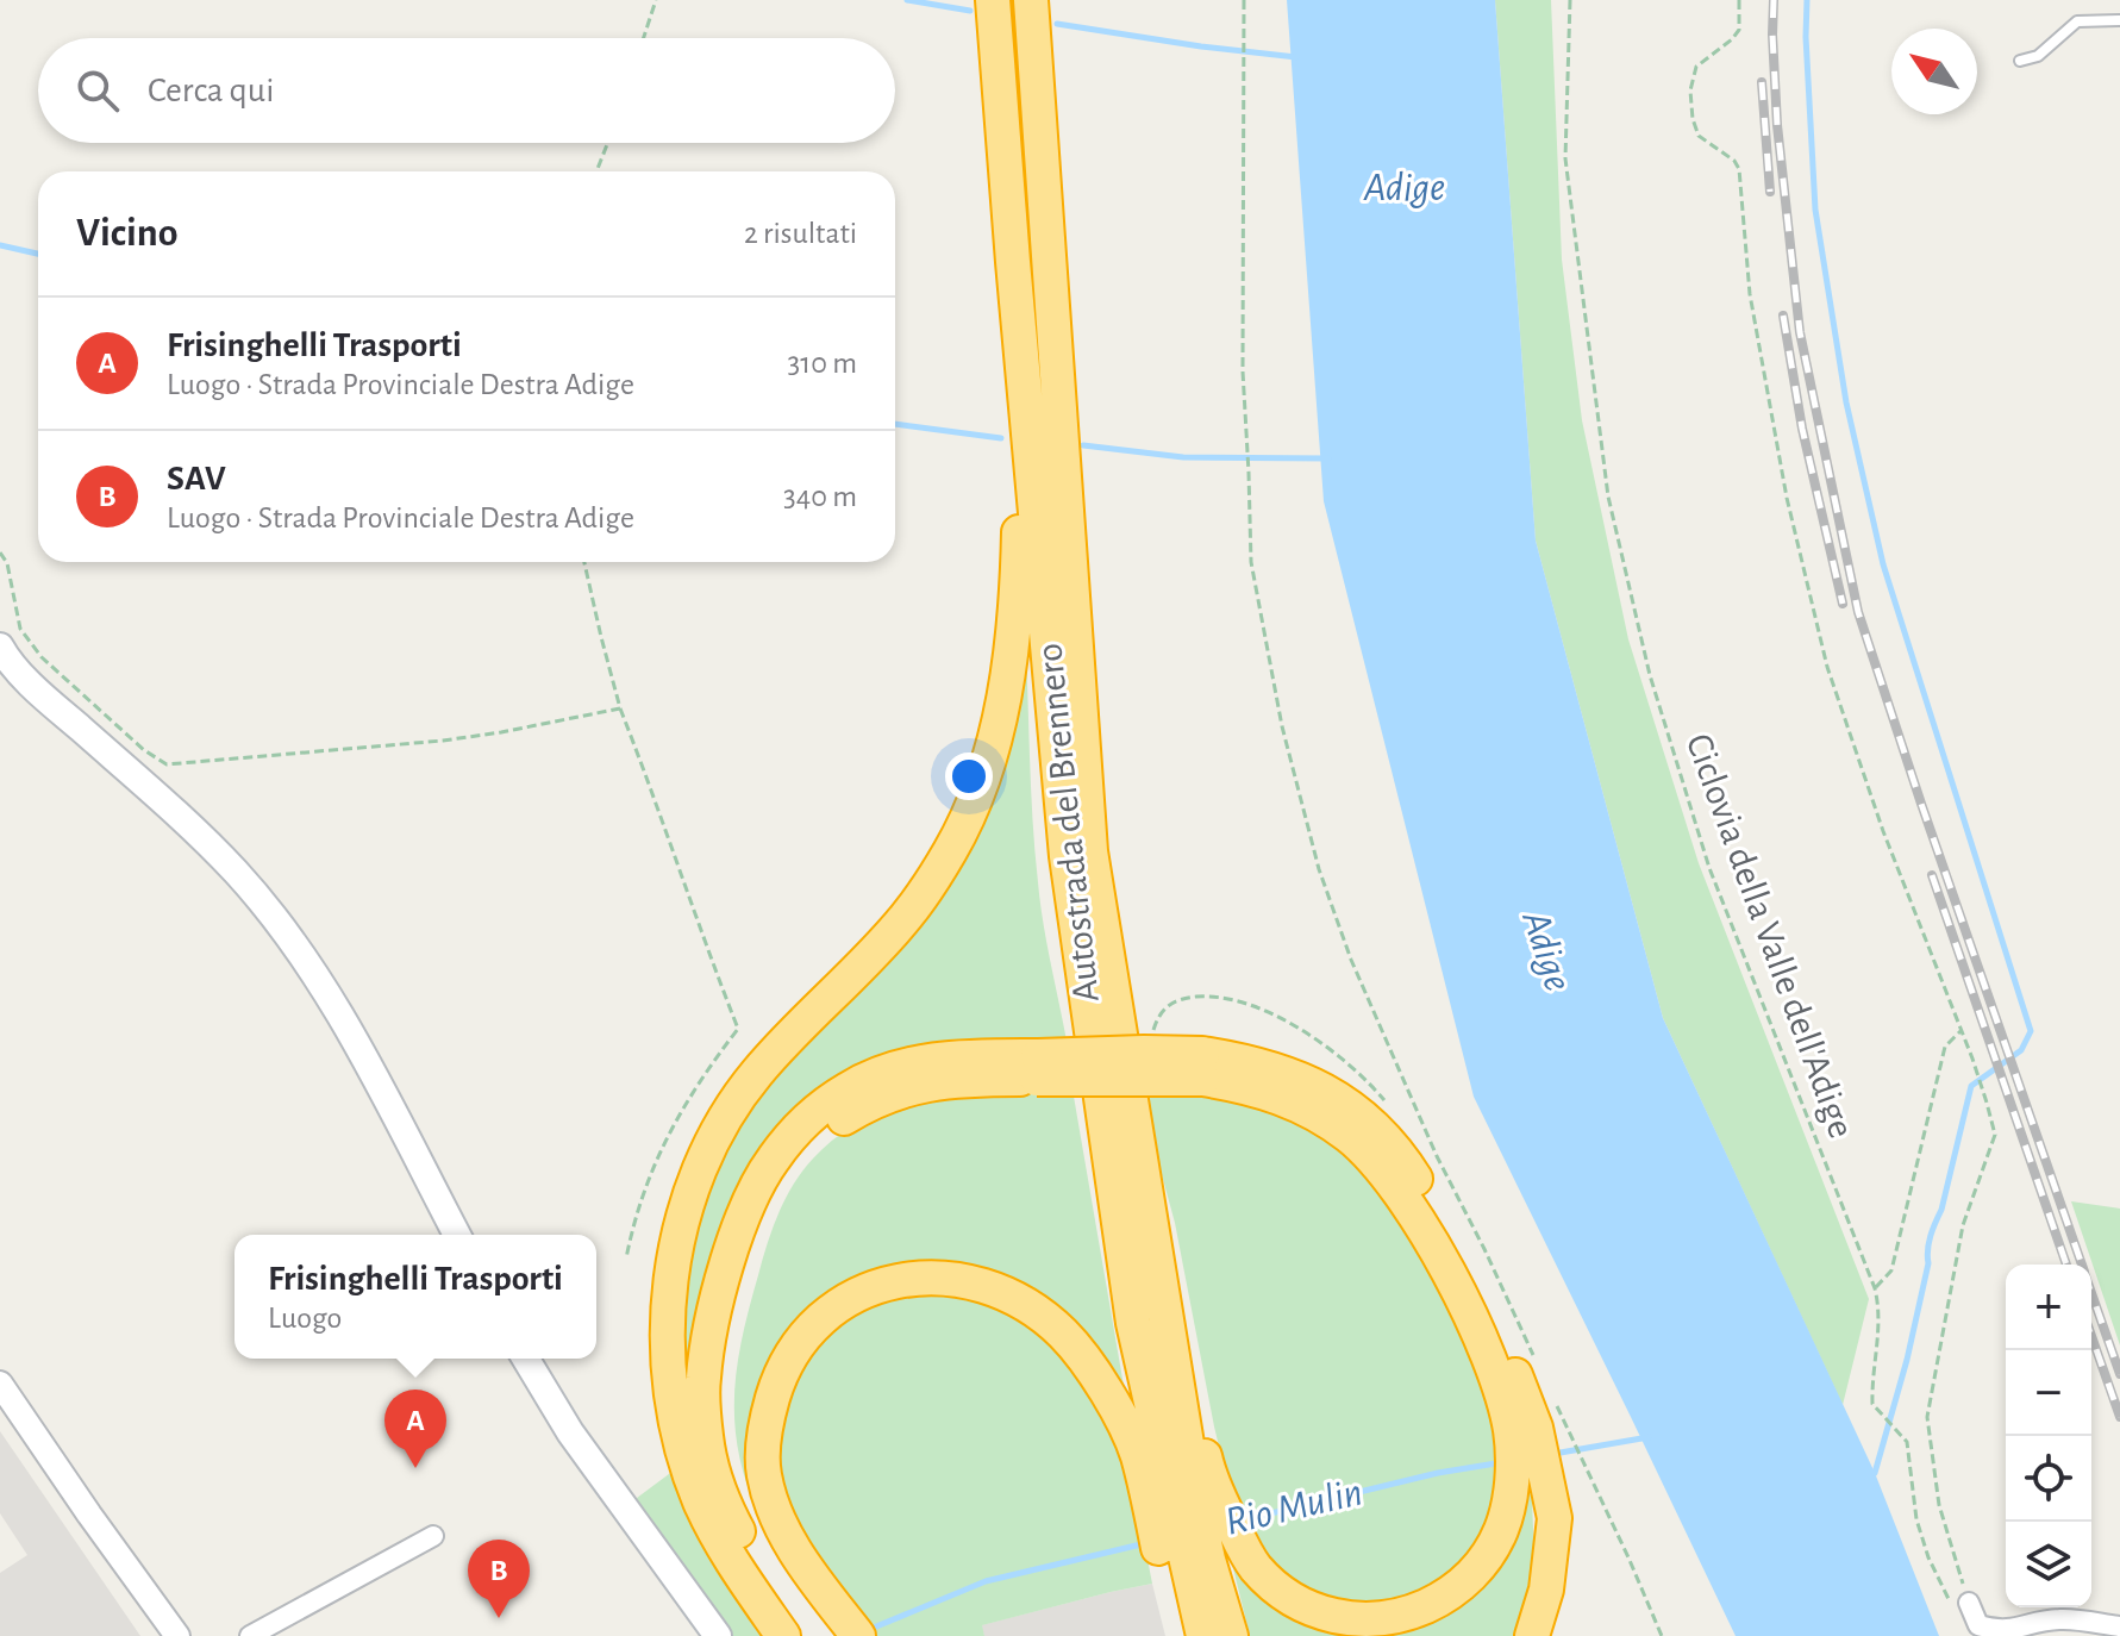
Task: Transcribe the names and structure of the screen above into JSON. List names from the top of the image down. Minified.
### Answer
{"streets":{"highway":["Autostrada del Brennero"],"path":["Ciclovia della Valle dell'Adige"]},"water":["Adige","Rio Mulin"],"north":"top left","page":{"search":"Cerca qui","heading":["Vicino","2 risultati"],"list":[{"mark":"A","name":"Frisinghelli Trasporti","note":"Luogo · Strada Provinciale Destra Adige","value":"310 m"},{"mark":"B","name":"SAV","note":"Luogo · Strada Provinciale Destra Adige","value":"340 m"}],"popup":["Frisinghelli Trasporti","Luogo"],"map_buttons":["+","−"],"pins":["A","B"]}}
